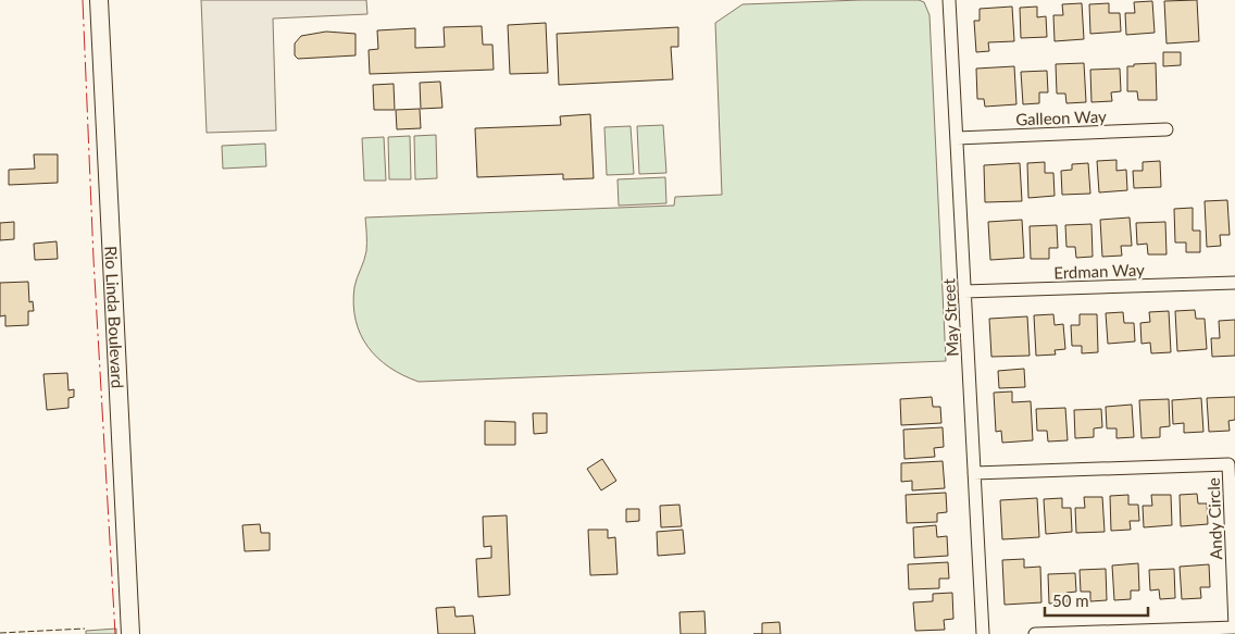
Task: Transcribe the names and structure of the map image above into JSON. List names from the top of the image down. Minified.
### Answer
{"streets":{"main road":["Rio Linda Boulevard"],"street":["Galleon Way","Erdman Way","May Street","Andy Circle"]},"crossings":[["Galleon Way","May Street"],["Erdman Way","May Street"],["May Street","Andy Circle"]],"scale_bar":"50 m"}
